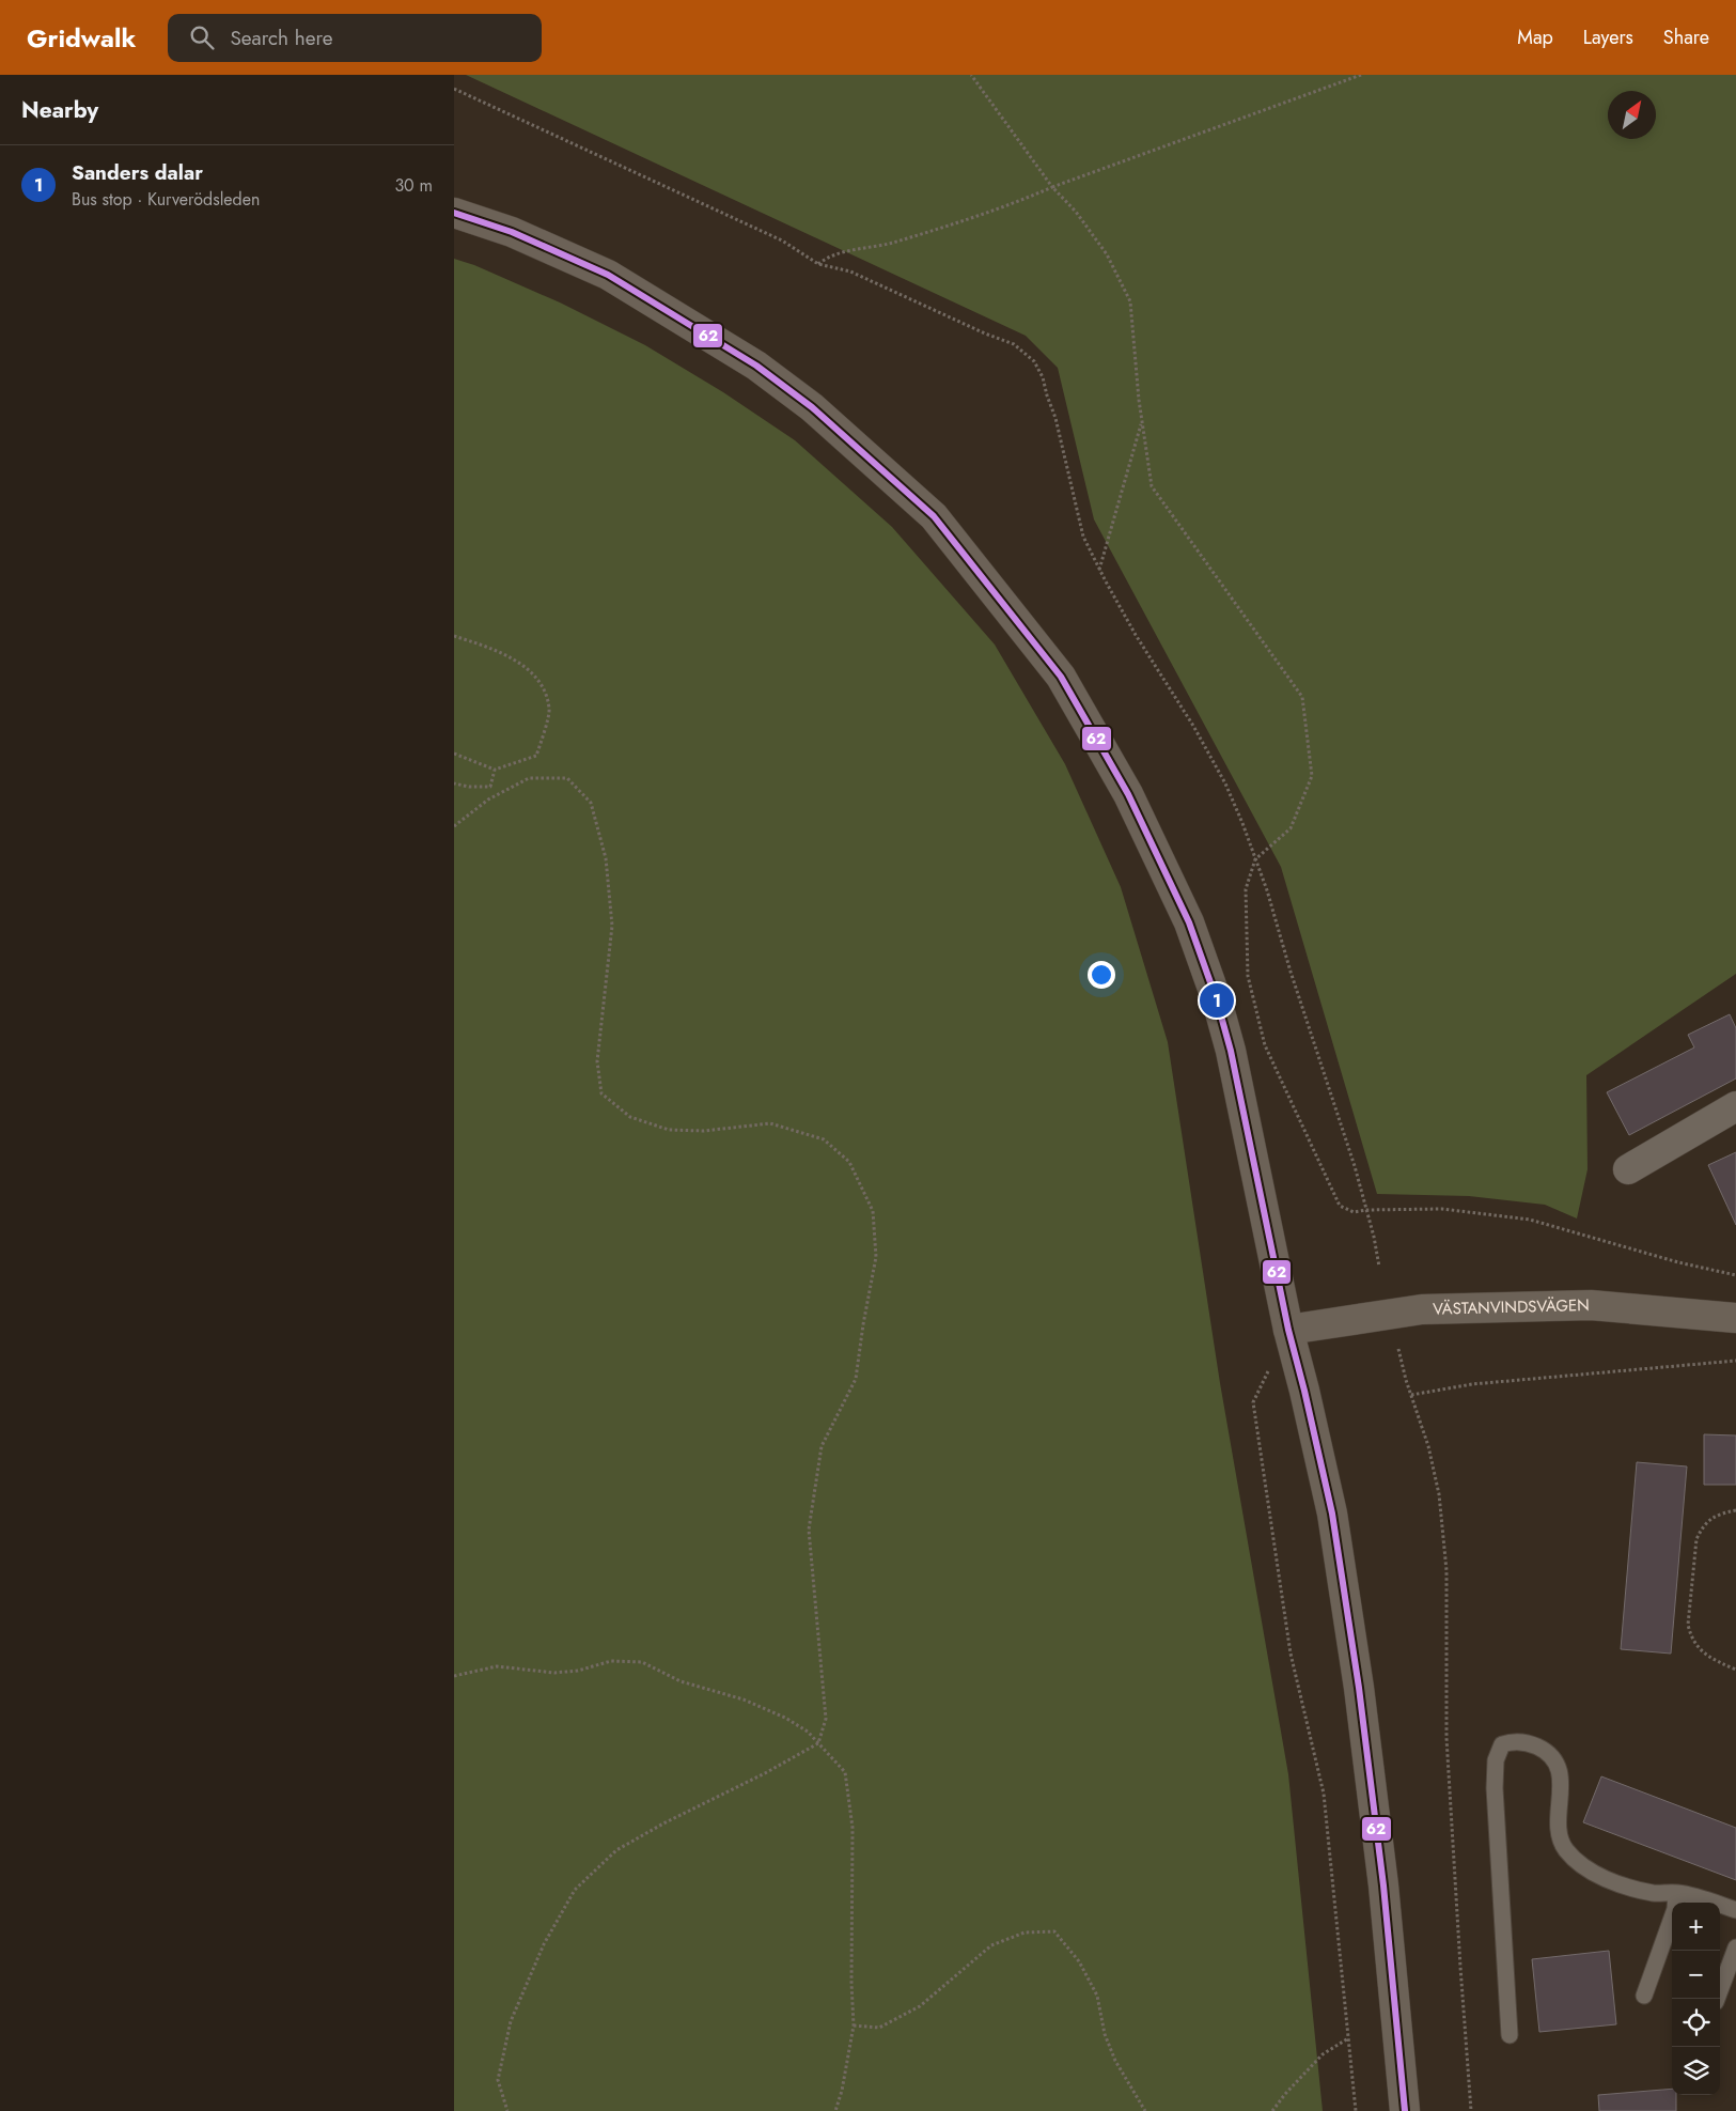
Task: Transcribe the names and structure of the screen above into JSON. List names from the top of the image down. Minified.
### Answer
{"streets":{"main road":["VÄSTANVINDSVÄGEN"]},"lines":["transit line 62"],"north":"top right","page":{"header":"Gridwalk","search":"Search here","nav":["Map","Layers","Share"],"heading":"Nearby","list":[{"mark":"1","name":"Sanders dalar","note":"Bus stop · Kurverödsleden","value":"30 m"}],"pins":"1","map_buttons":["+","−"]}}
